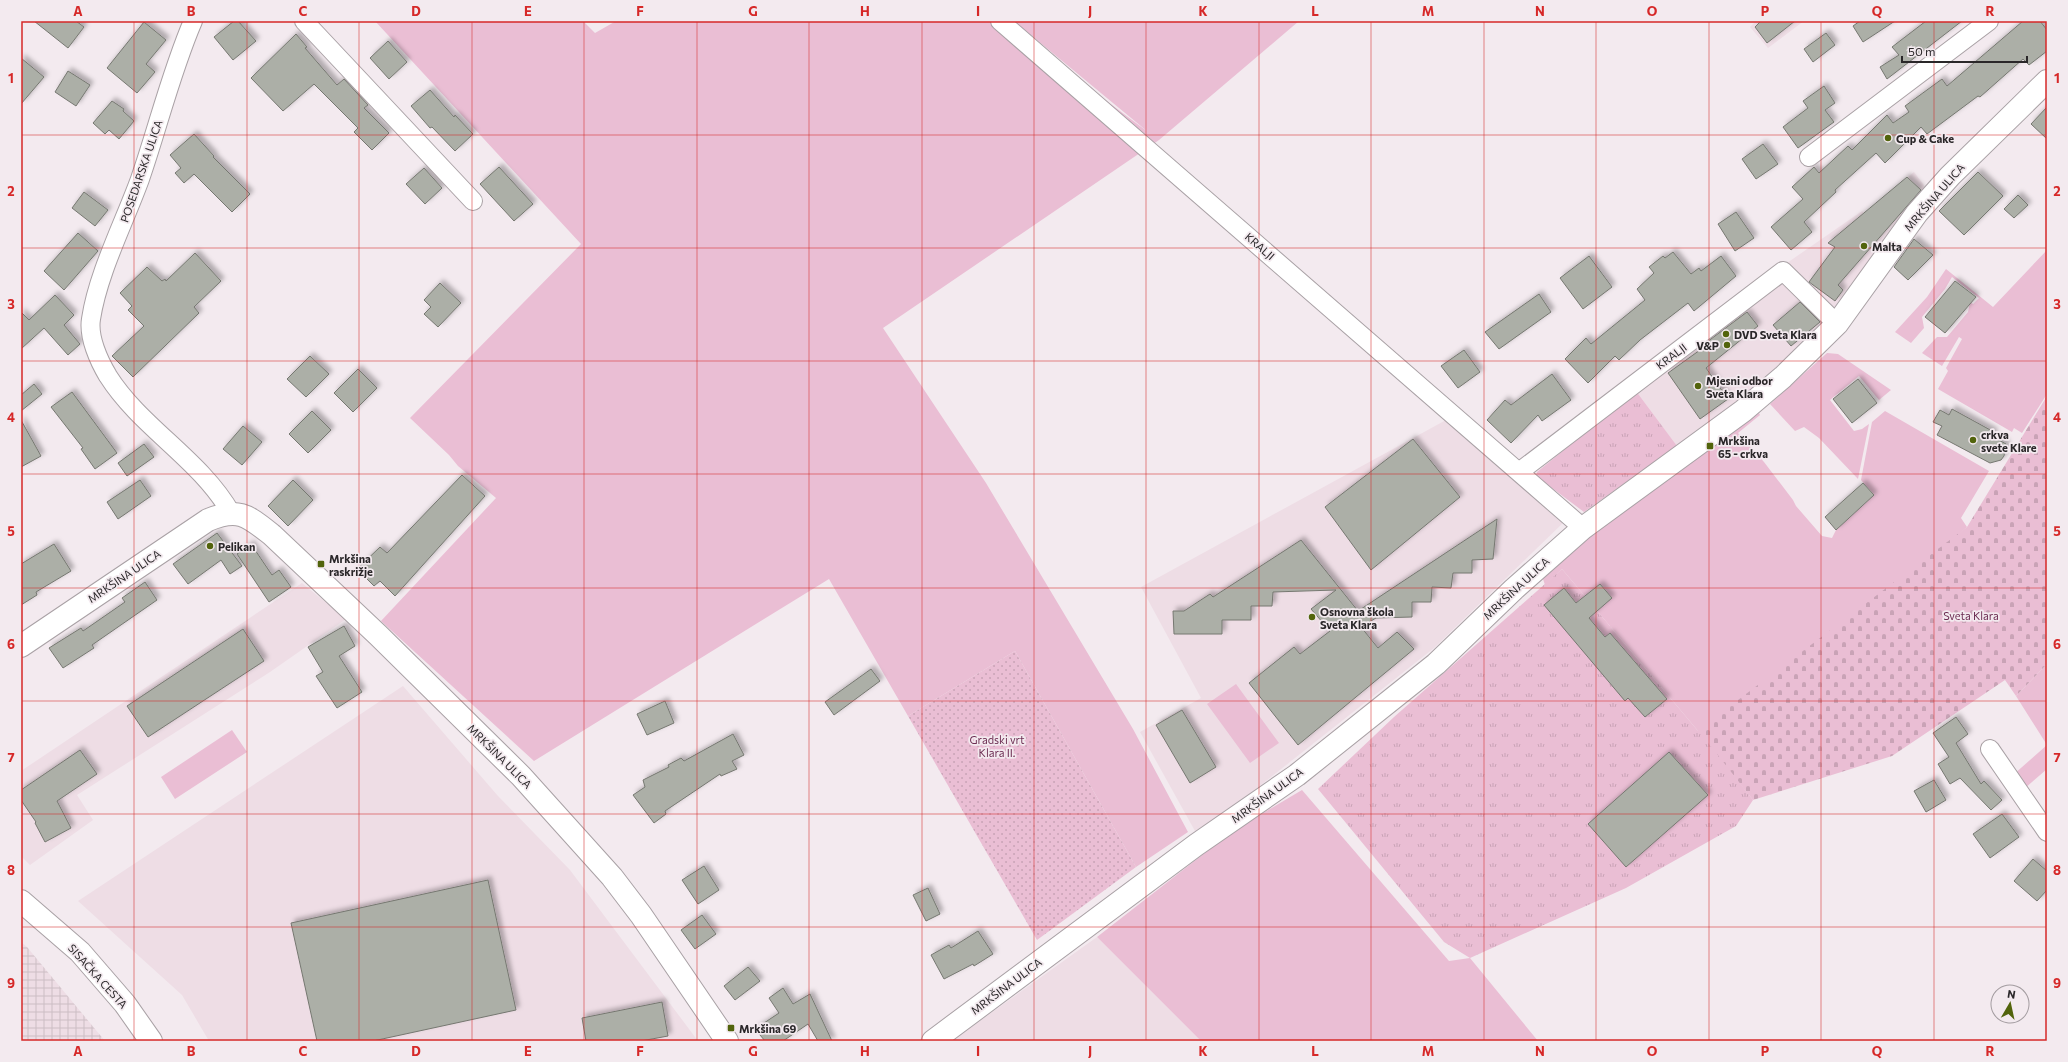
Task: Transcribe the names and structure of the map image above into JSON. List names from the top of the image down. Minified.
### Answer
{"streets":{"street":["POSEDARSKA ULICA","MRKŠINA ULICA","KRALJI","SISAČKA CESTA"]},"crossings":[["POSEDARSKA ULICA","MRKŠINA ULICA"],["MRKŠINA ULICA","KRALJI"]],"parks":["Sveta Klara","Gradski vrt Klara II."],"places":{"other":["Cup & Cake","Malta","DVD Sveta Klara","V&P","Mjesni odbor Sveta Klara","crkva svete Klare","Pelikan","Osnovna škola Sveta Klara"],"transit":["Mrkšina 65 - crkva","Mrkšina raskrižje","Mrkšina 69"]},"scale_bar":"50 m","north":"top","grid":{"columns":["A","B","C","D","E","F","G","H","I","J","K","L","M","N","O","P","Q","R"],"rows":["1","2","3","4","5","6","7","8","9"]}}
